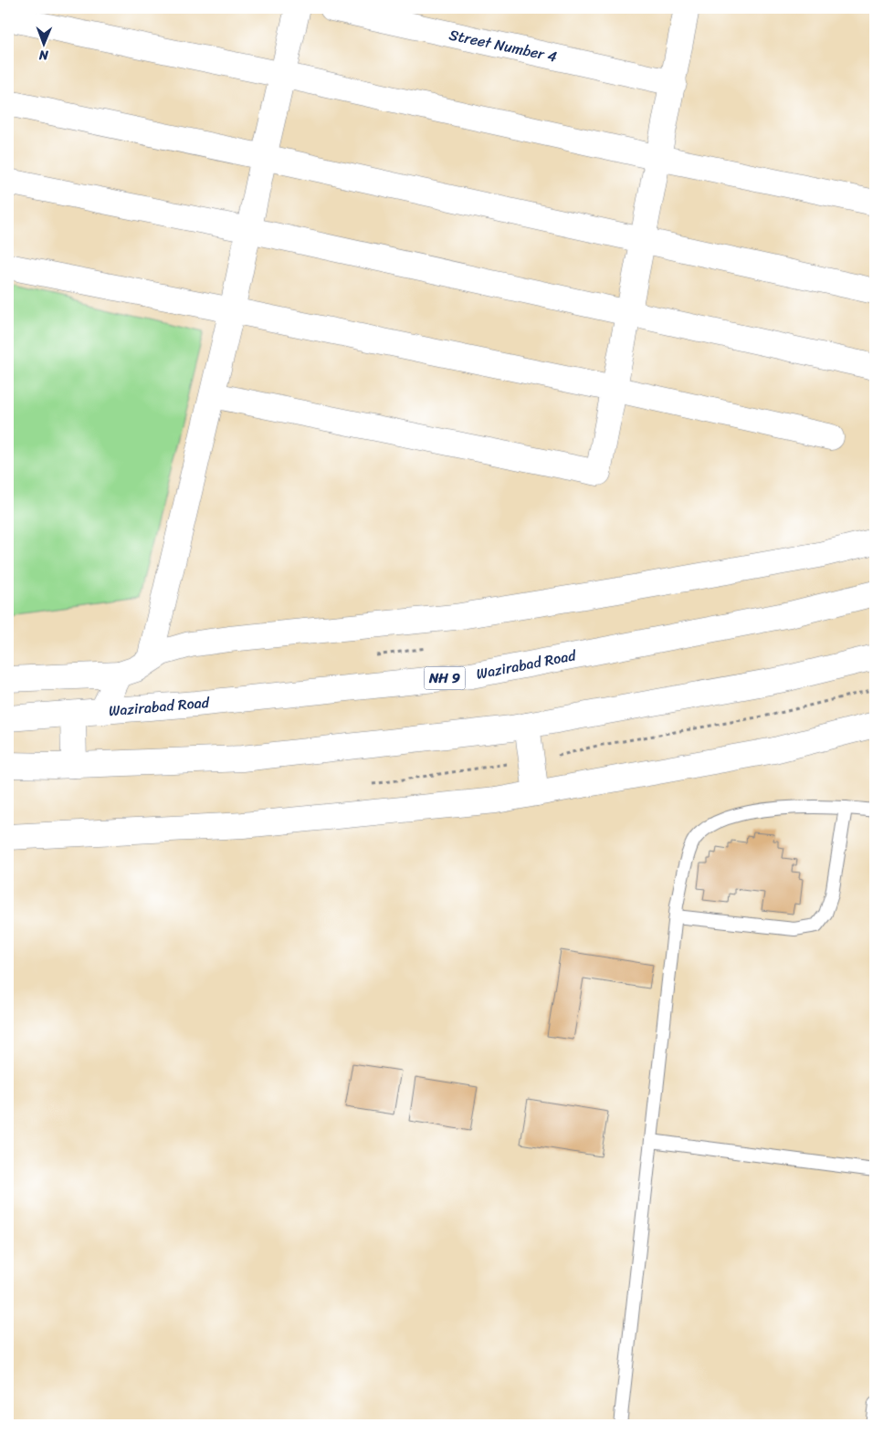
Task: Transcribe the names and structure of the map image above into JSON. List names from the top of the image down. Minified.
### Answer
{"streets":{"main road":["Street Number 4","Wazirabad Road","NH 9"]},"north":"bottom"}
